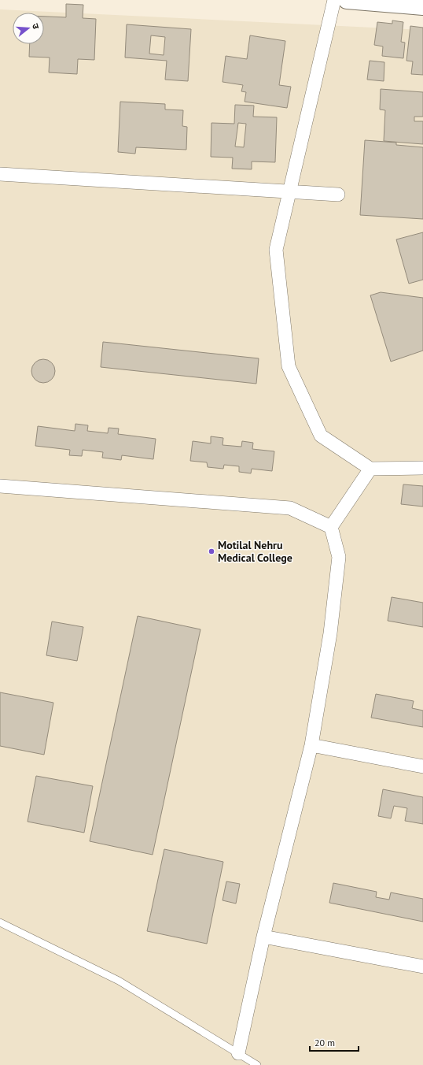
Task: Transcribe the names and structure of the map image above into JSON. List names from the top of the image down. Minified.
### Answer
{"places":["Motilal Nehru Medical College"],"scale_bar":"20 m","north":"right"}
